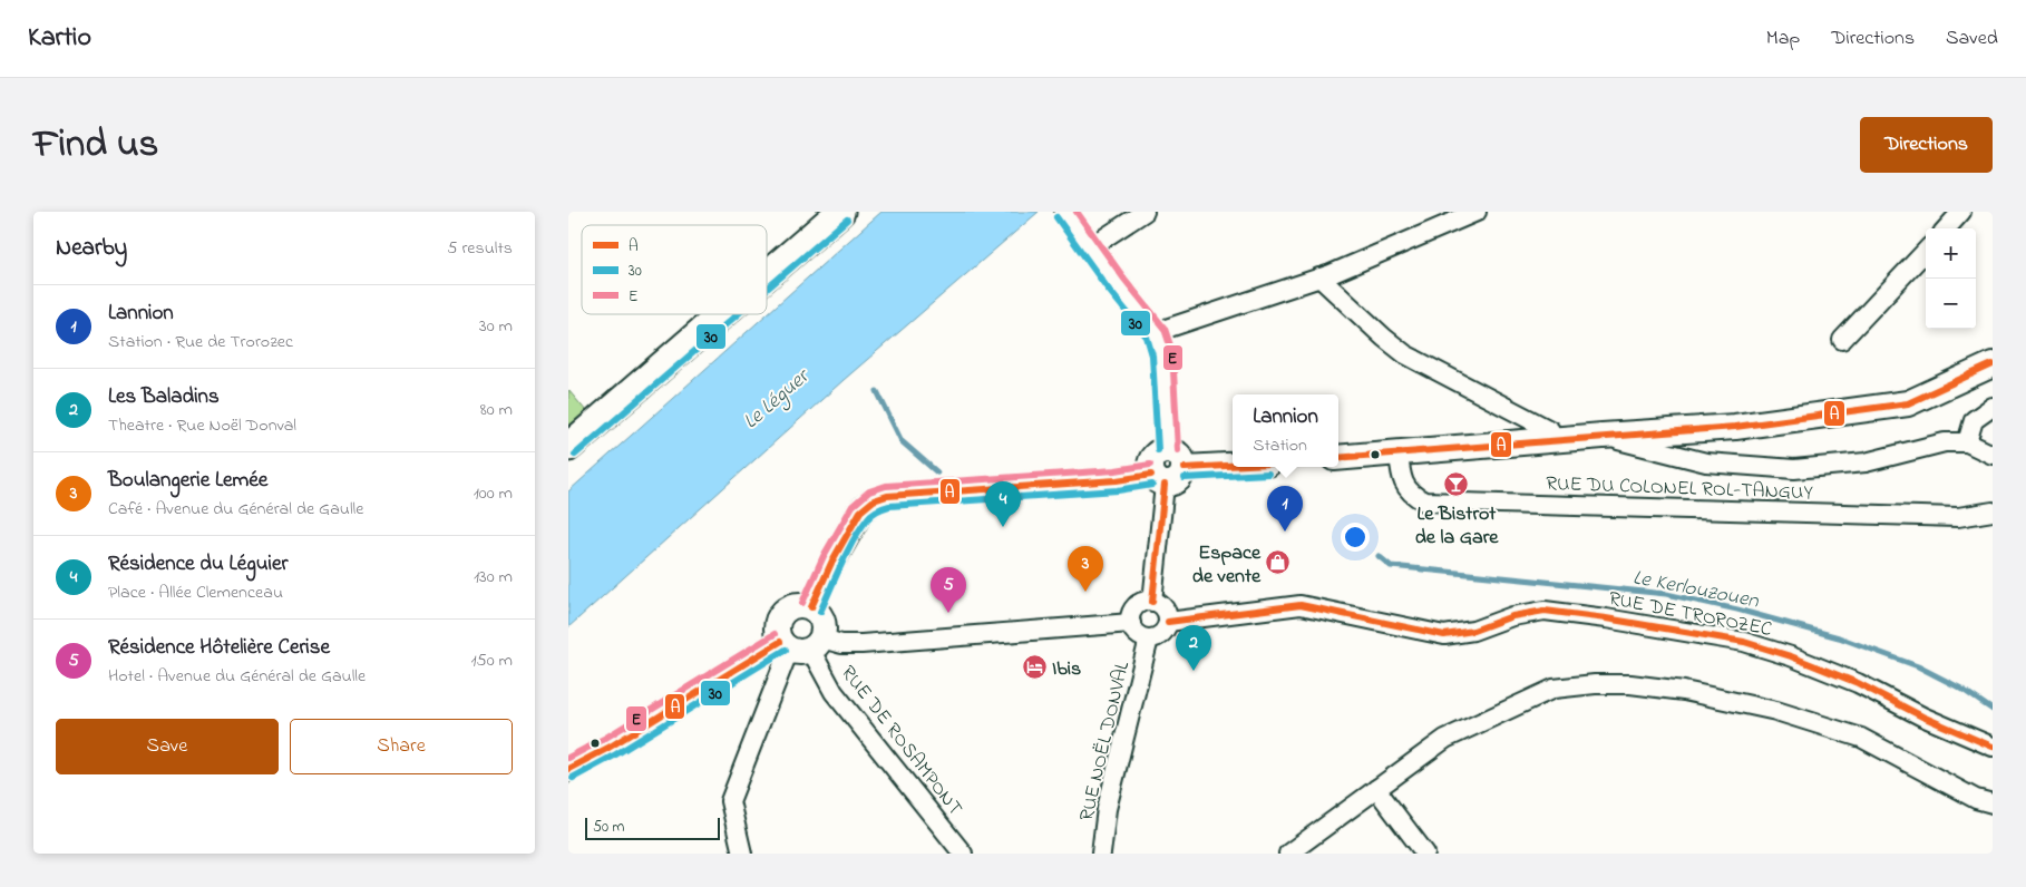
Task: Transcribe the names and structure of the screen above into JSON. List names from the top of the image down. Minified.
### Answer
{"streets":{"street":["RUE DU COLONEL ROL-TANGUY","RUE DE TROROZEC","RUE DE ROSAMPONT","RUE NOËL DONVAL"]},"crossings":[["RUE DE TROROZEC","RUE NOËL DONVAL"]],"water":["Le Léguer","Le Kerlouzouen"],"places":{"bar":["Le Bistrot de la Gare"],"shop":["Espace de vente"],"hotel":["Ibis"]},"lines":["transit line E","transit line 30","transit line A"],"legend":["A","30","E"],"scale_bar":"50 m","page":{"header":"Kartio","nav":["Map","Directions","Saved"],"title":"Find us","buttons":["Directions",["Save","Share"]],"heading":["Nearby","5 results"],"map_buttons":["+","−"],"list":[{"mark":"1","name":"Lannion","note":"Station · Rue de Trorozec","value":"30 m"},{"mark":"2","name":"Les Baladins","note":"Theatre · Rue Noël Donval","value":"80 m"},{"mark":"3","name":"Boulangerie Lemée","note":"Café · Avenue du Général de Gaulle","value":"100 m"},{"mark":"4","name":"Résidence du Léguier","note":"Place · Allée Clemenceau","value":"130 m"},{"mark":"5","name":"Résidence Hôtelière Cerise","note":"Hotel · Avenue du Général de Gaulle","value":"150 m"}],"popup":["Lannion","Station"],"pins":["4","1","3","5","2"],"scale":"50 m"}}
